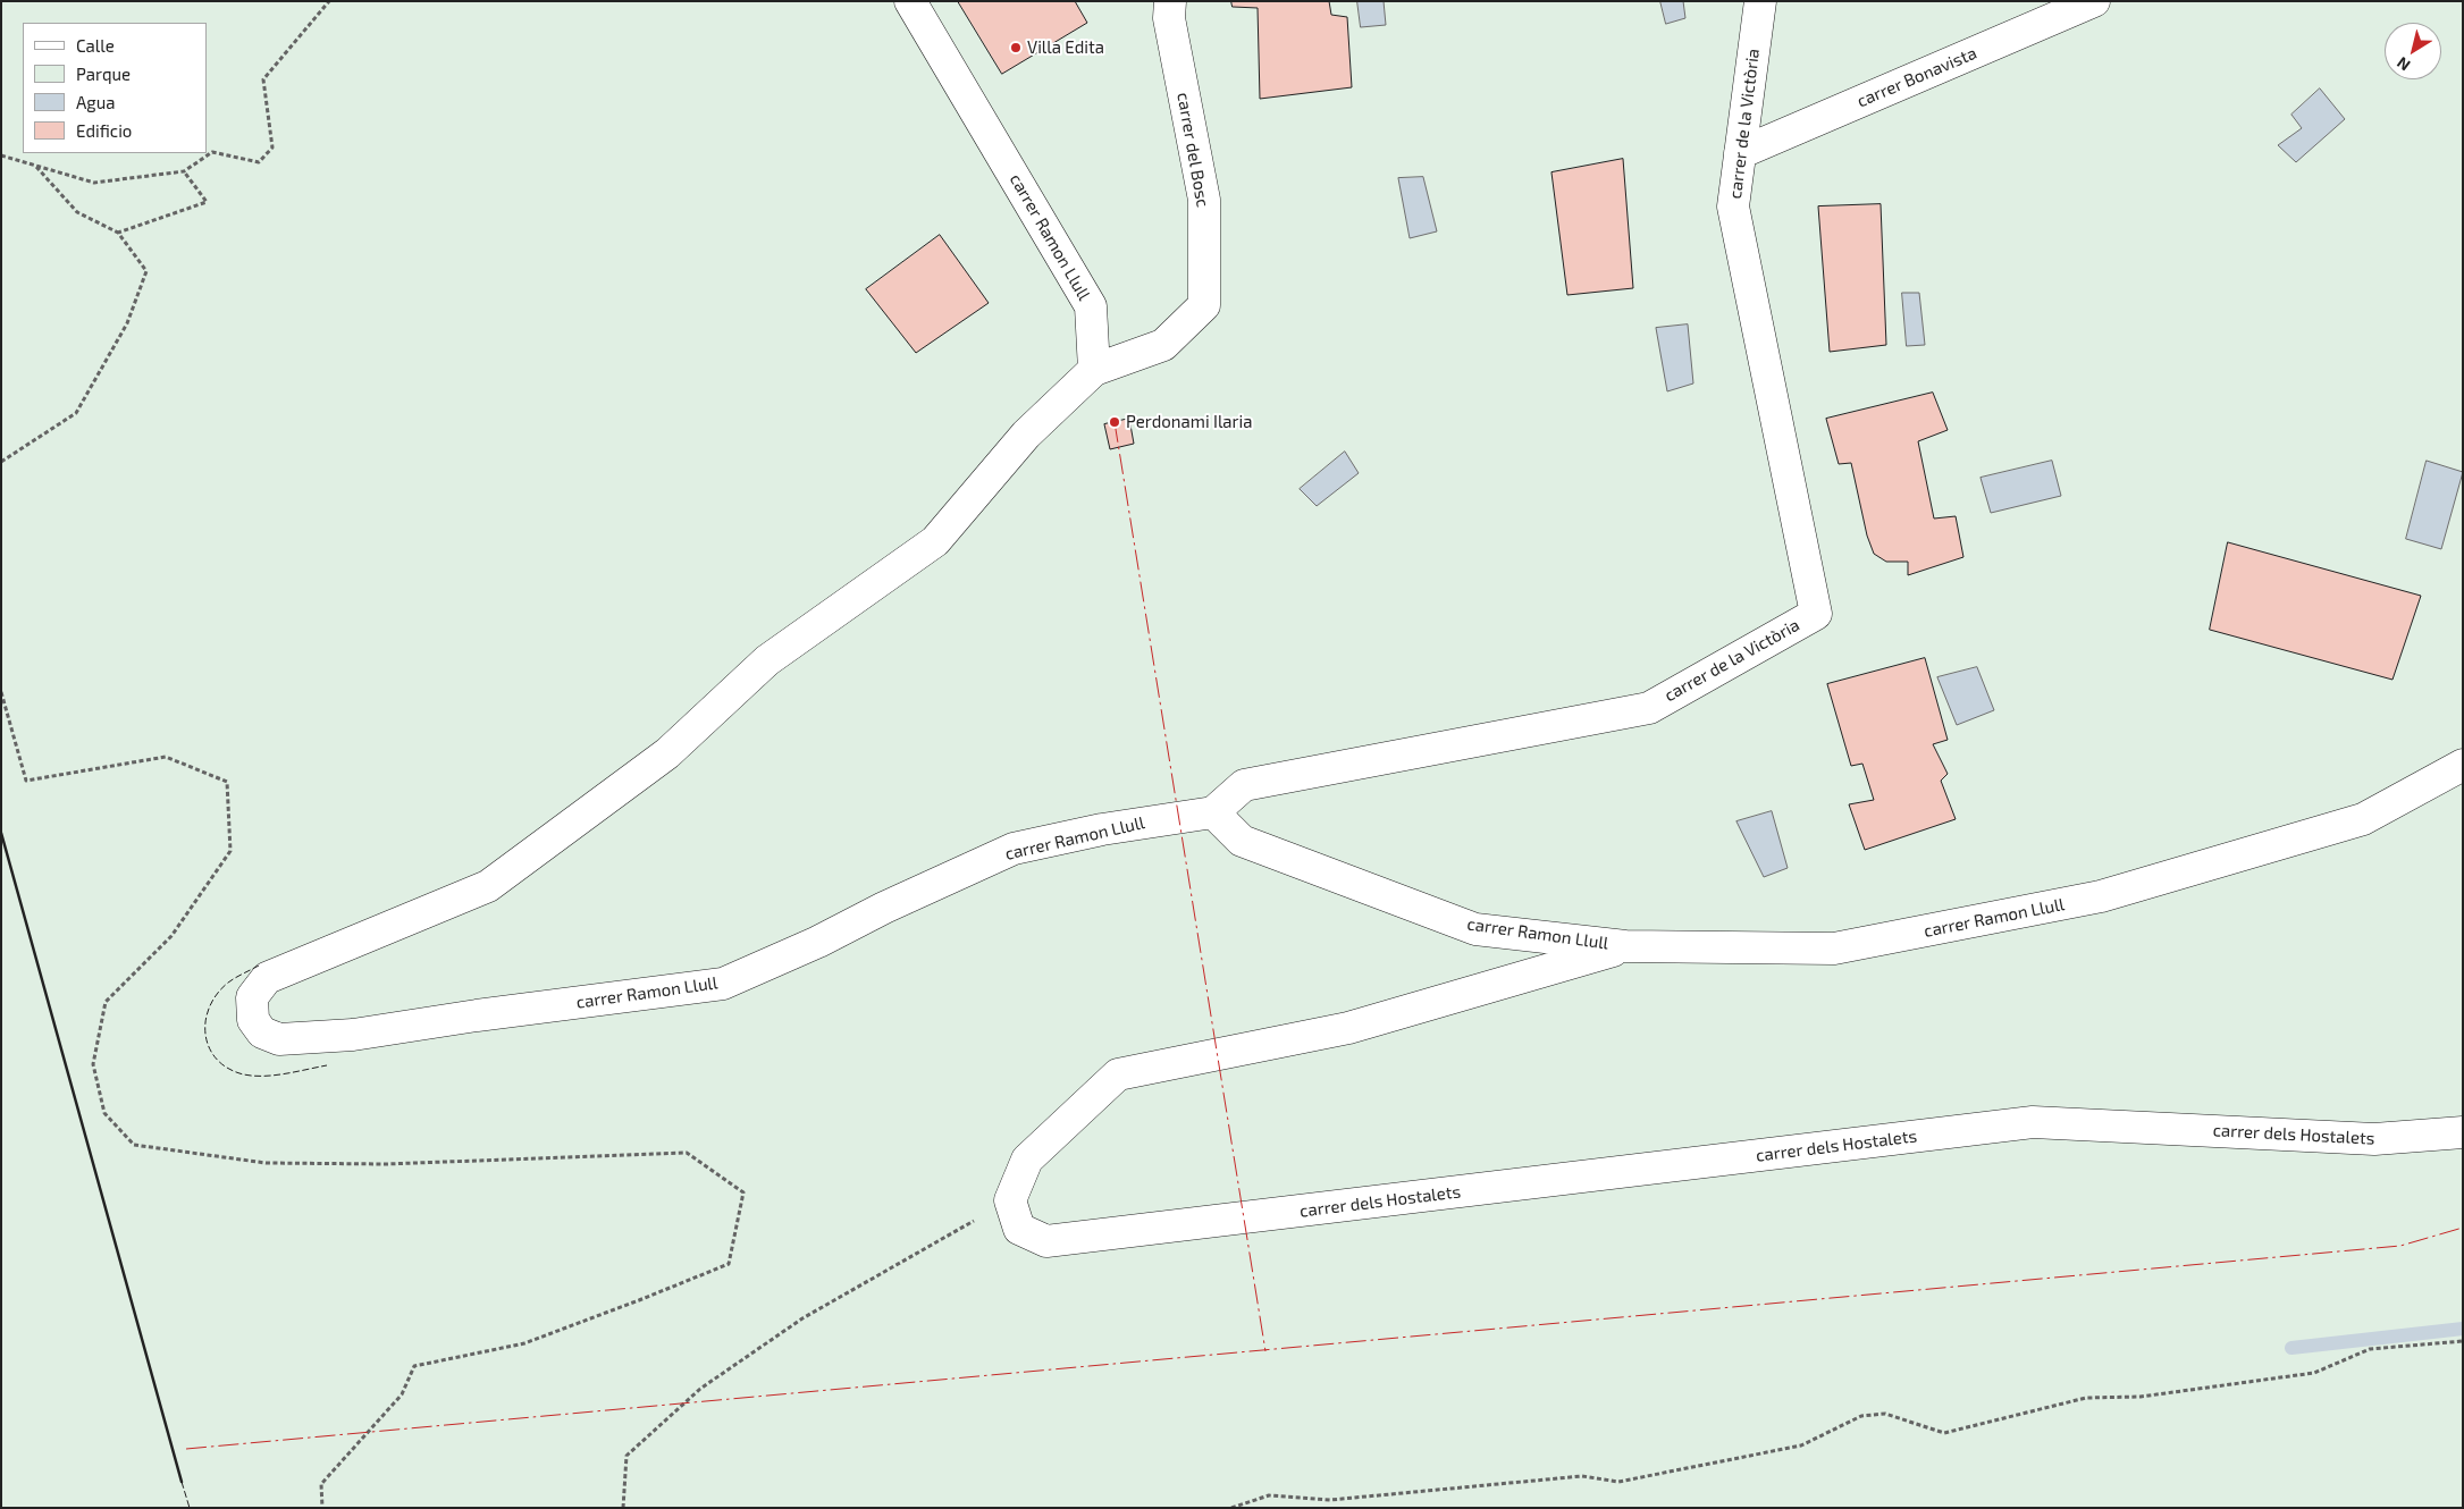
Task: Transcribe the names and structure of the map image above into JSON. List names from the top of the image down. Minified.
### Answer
{"streets":{"street":["carrer Bonavista","carrer de la Victòria","carrer del Bosc","carrer Ramon Llull","carrer dels Hostalets"]},"crossings":[["carrer Bonavista","carrer de la Victòria"],["carrer de la Victòria","carrer Ramon Llull"],["carrer del Bosc","carrer Ramon Llull"]],"places":["Villa Edita","Perdonami Ilaria"],"legend":["Calle","Parque","Agua","Edificio"],"north":"bottom left"}
